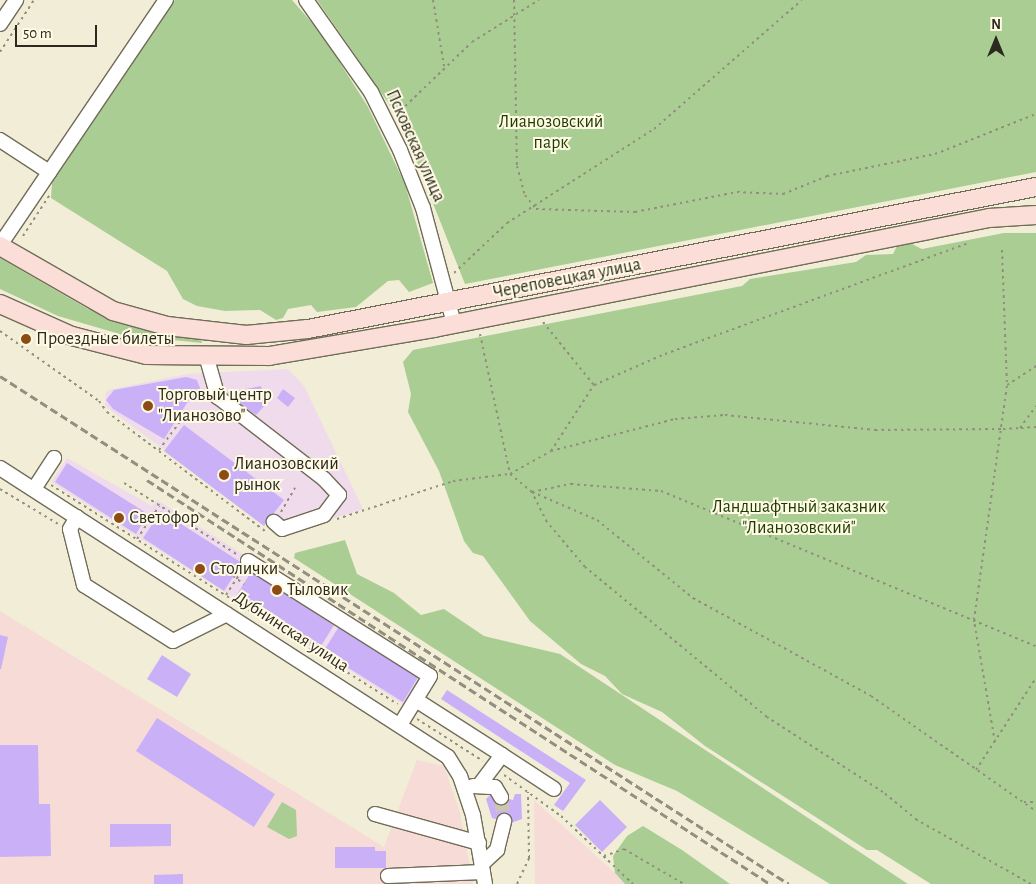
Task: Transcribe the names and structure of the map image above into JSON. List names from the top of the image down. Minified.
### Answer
{"streets":{"main road":["Череповецкая улица"],"street":["Псковская улица","Дубнинская улица"]},"crossings":[["Псковская улица","Череповецкая улица"]],"parks":["Лианозовский парк","Ландшафтный заказник \"Лианозовский\""],"places":["Проездные билеты","Торговый центр \"Лианозово\"","Лианозовский рынок","Светофор","Столички","Тыловик"],"scale_bar":"50 m","north":"top"}
